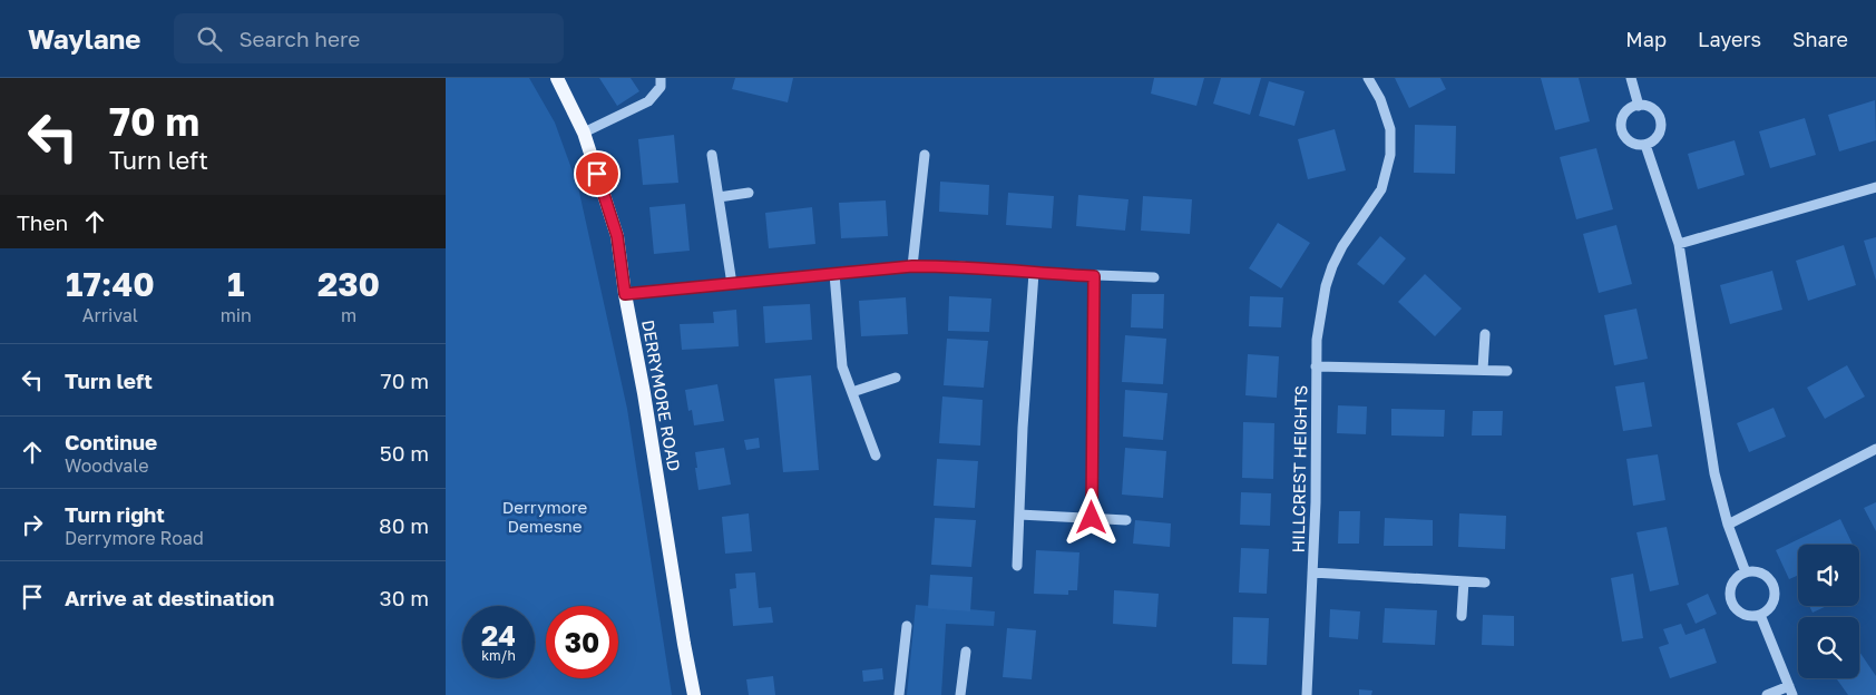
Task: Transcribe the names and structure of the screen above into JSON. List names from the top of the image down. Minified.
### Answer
{"streets":{"main road":["DERRYMORE ROAD"],"street":["HILLCREST HEIGHTS"]},"parks":["Derrymore Demesne"],"page":{"header":"Waylane","search":"Search here","nav":["Map","Layers","Share"],"turn":["70 m","Turn left"],"then":"Then","eta":["17:40","Arrival","1","min","230","m"],"list":[{"name":"Turn left","value":"70 m"},{"name":"Continue","note":"Woodvale","value":"50 m"},{"name":"Turn right","note":"Derrymore Road","value":"80 m"},{"name":"Arrive at destination","value":"30 m"}],"speed":"24 km/h","limit":"30"}}
